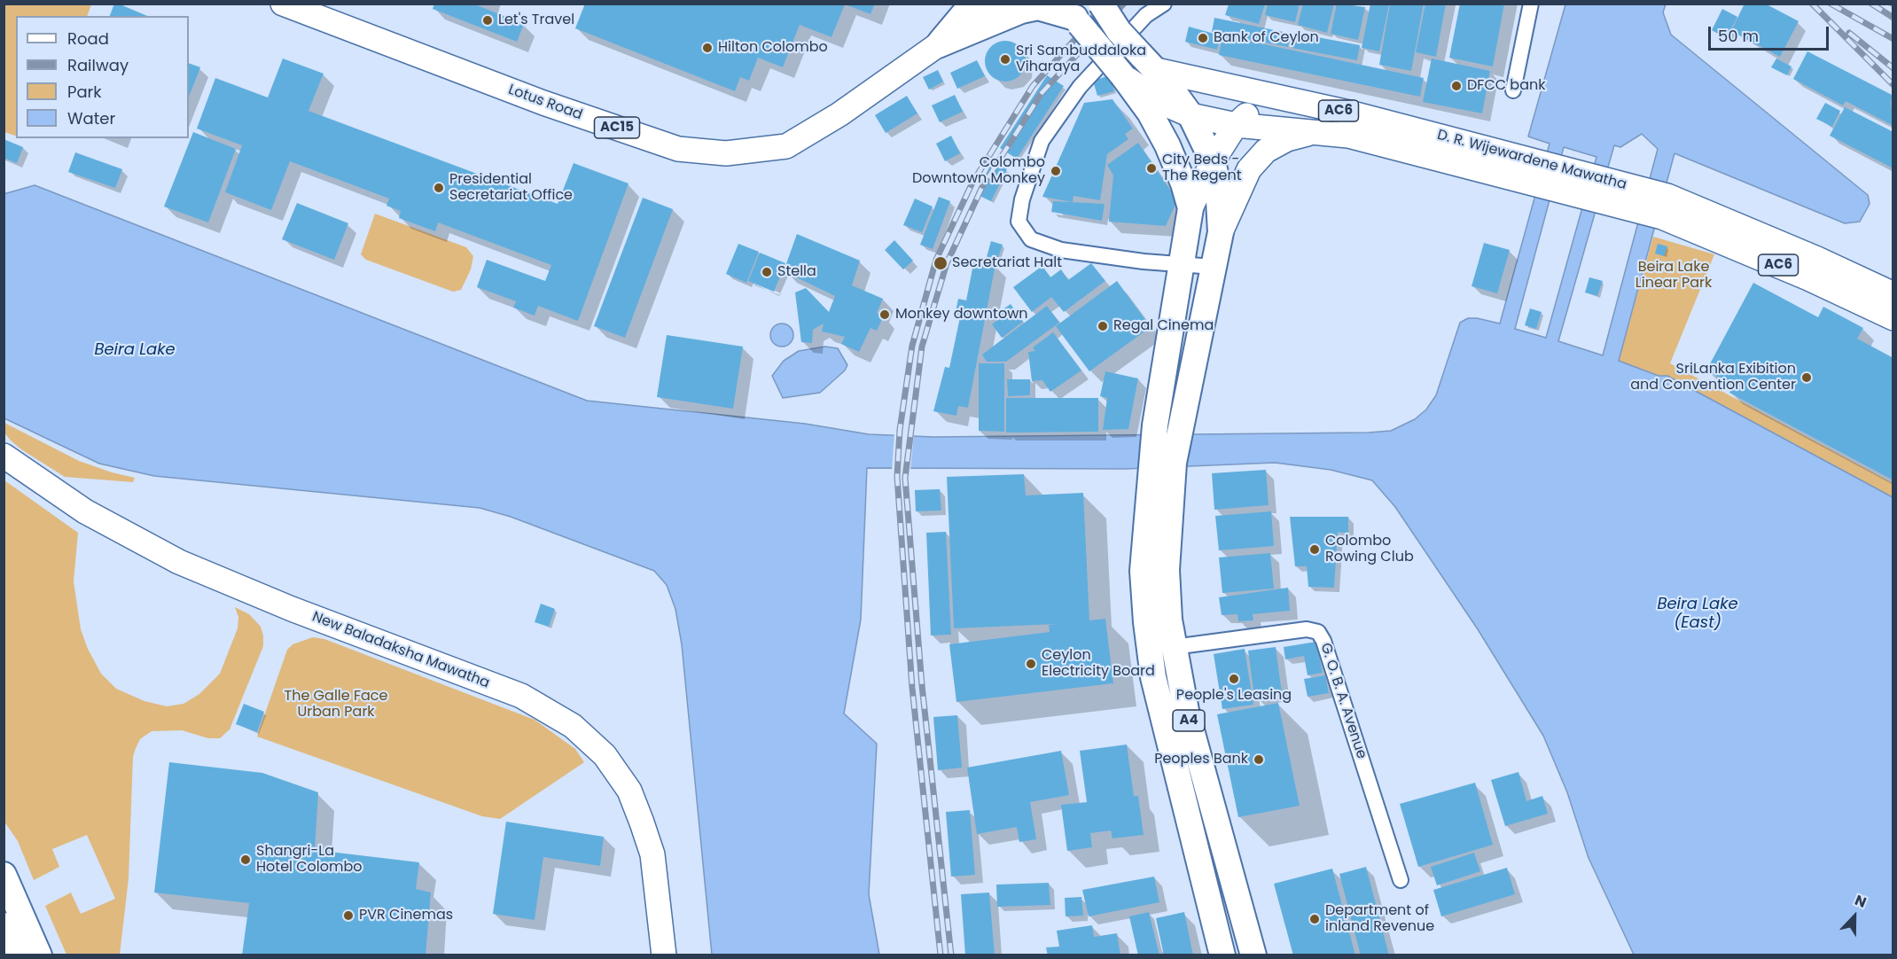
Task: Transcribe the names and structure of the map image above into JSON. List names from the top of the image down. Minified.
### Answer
{"streets":{"highway":["A4"],"main road":["Lotus Road","AC6","AC15","D. R. Wijewardene Mawatha","New Baladaksha Mawatha"],"street":["G. O. B. A. Avenue"]},"crossings":[["G. O. B. A. Avenue","A4"]],"water":["Beira Lake","Beira Lake (East)"],"parks":["Beira Lake Linear Park","The Galle Face Urban Park"],"places":["Let's Travel","Bank of Ceylon","Hilton Colombo","Sri Sambuddaloka Viharaya","DFCC bank","City Beds - The Regent","Colombo Downtown Monkey","Presidential Secretariat Office","Secretariat Halt","Stella","Monkey downtown","Regal Cinema","SriLanka Exibition and Convention Center","Colombo Rowing Club","Ceylon Electricity Board","People's Leasing","Peoples Bank","Shangri-La Hotel Colombo","PVR Cinemas","Department of inland Revenue"],"legend":["Road","Railway","Park","Water"],"scale_bar":"50 m","north":"top"}
